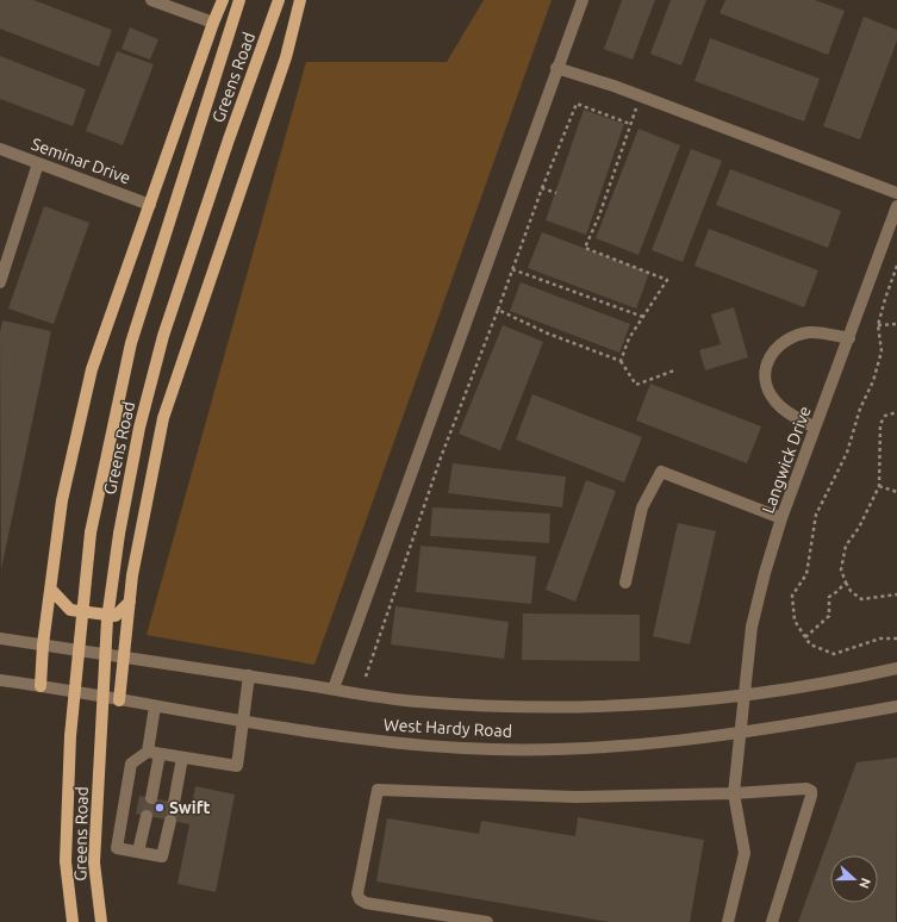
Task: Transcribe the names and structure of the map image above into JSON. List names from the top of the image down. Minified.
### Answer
{"streets":{"main road":["Greens Road"],"street":["Seminar Drive","Langwick Drive","West Hardy Road"]},"crossings":[["Langwick Drive","West Hardy Road"]],"places":["Swift"],"north":"right"}
